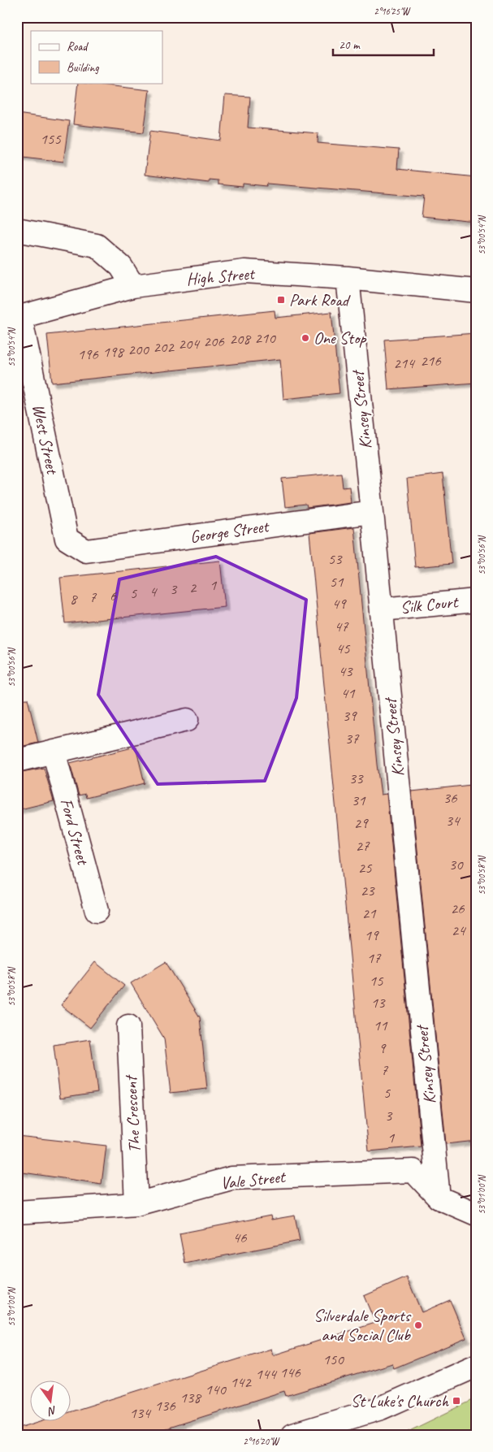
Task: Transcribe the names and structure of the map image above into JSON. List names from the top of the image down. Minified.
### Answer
{"streets":{"street":["High Street","Kinsey Street","West Street","George Street","Silk Court","Ford Street","The Crescent","Vale Street"]},"crossings":[["High Street","Kinsey Street"],["High Street","West Street"],["Kinsey Street","George Street"],["Kinsey Street","Silk Court"],["Kinsey Street","Vale Street"],["West Street","George Street"],["The Crescent","Vale Street"]],"places":{"transit":["Park Road","St Luke's Church"],"other":["One Stop","Silverdale Sports and Social Club"]},"house_numbers":["155","210","208","206","204","202","200","198","196","216","214","53","51","1","2","3","4","5","6","7","8","49","47","45","43","41","39","37","33","36","31","34","29","27","30","25","23","26","21","24","19","17","15","13","11","9","7","5","3","1","46","150","146","144","142","140","138","136","134"],"legend":["Road","Building"],"scale_bar":"20 m","north":"bottom","coordinates":["2°16'25\"W","53°00'54\"N","53°00'56\"N","53°00'58\"N","53°01'00\"N","2°16'20\"W"]}
